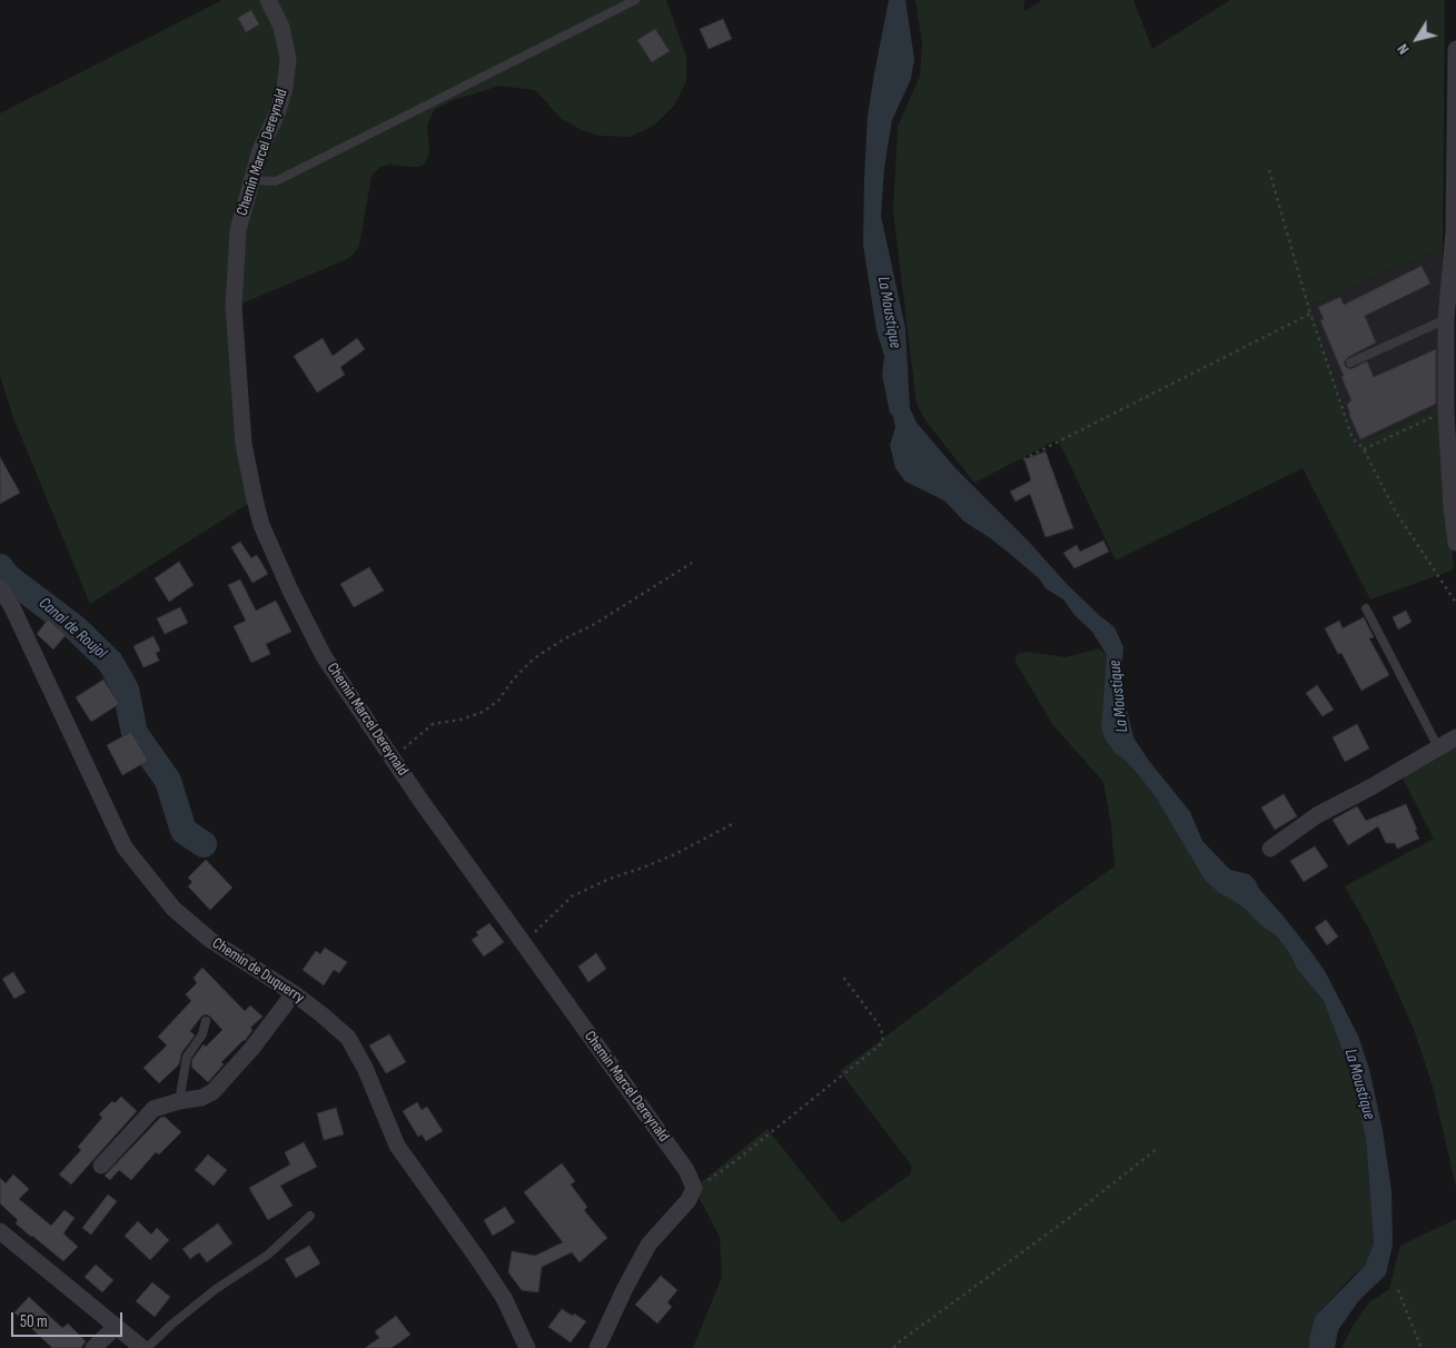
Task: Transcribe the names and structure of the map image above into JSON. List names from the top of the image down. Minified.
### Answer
{"streets":{"street":["Chemin Marcel Dereynald","Chemin de Duquerry"]},"water":["La Moustique","Canal de Roujol"],"scale_bar":"50 m","north":"bottom left"}
